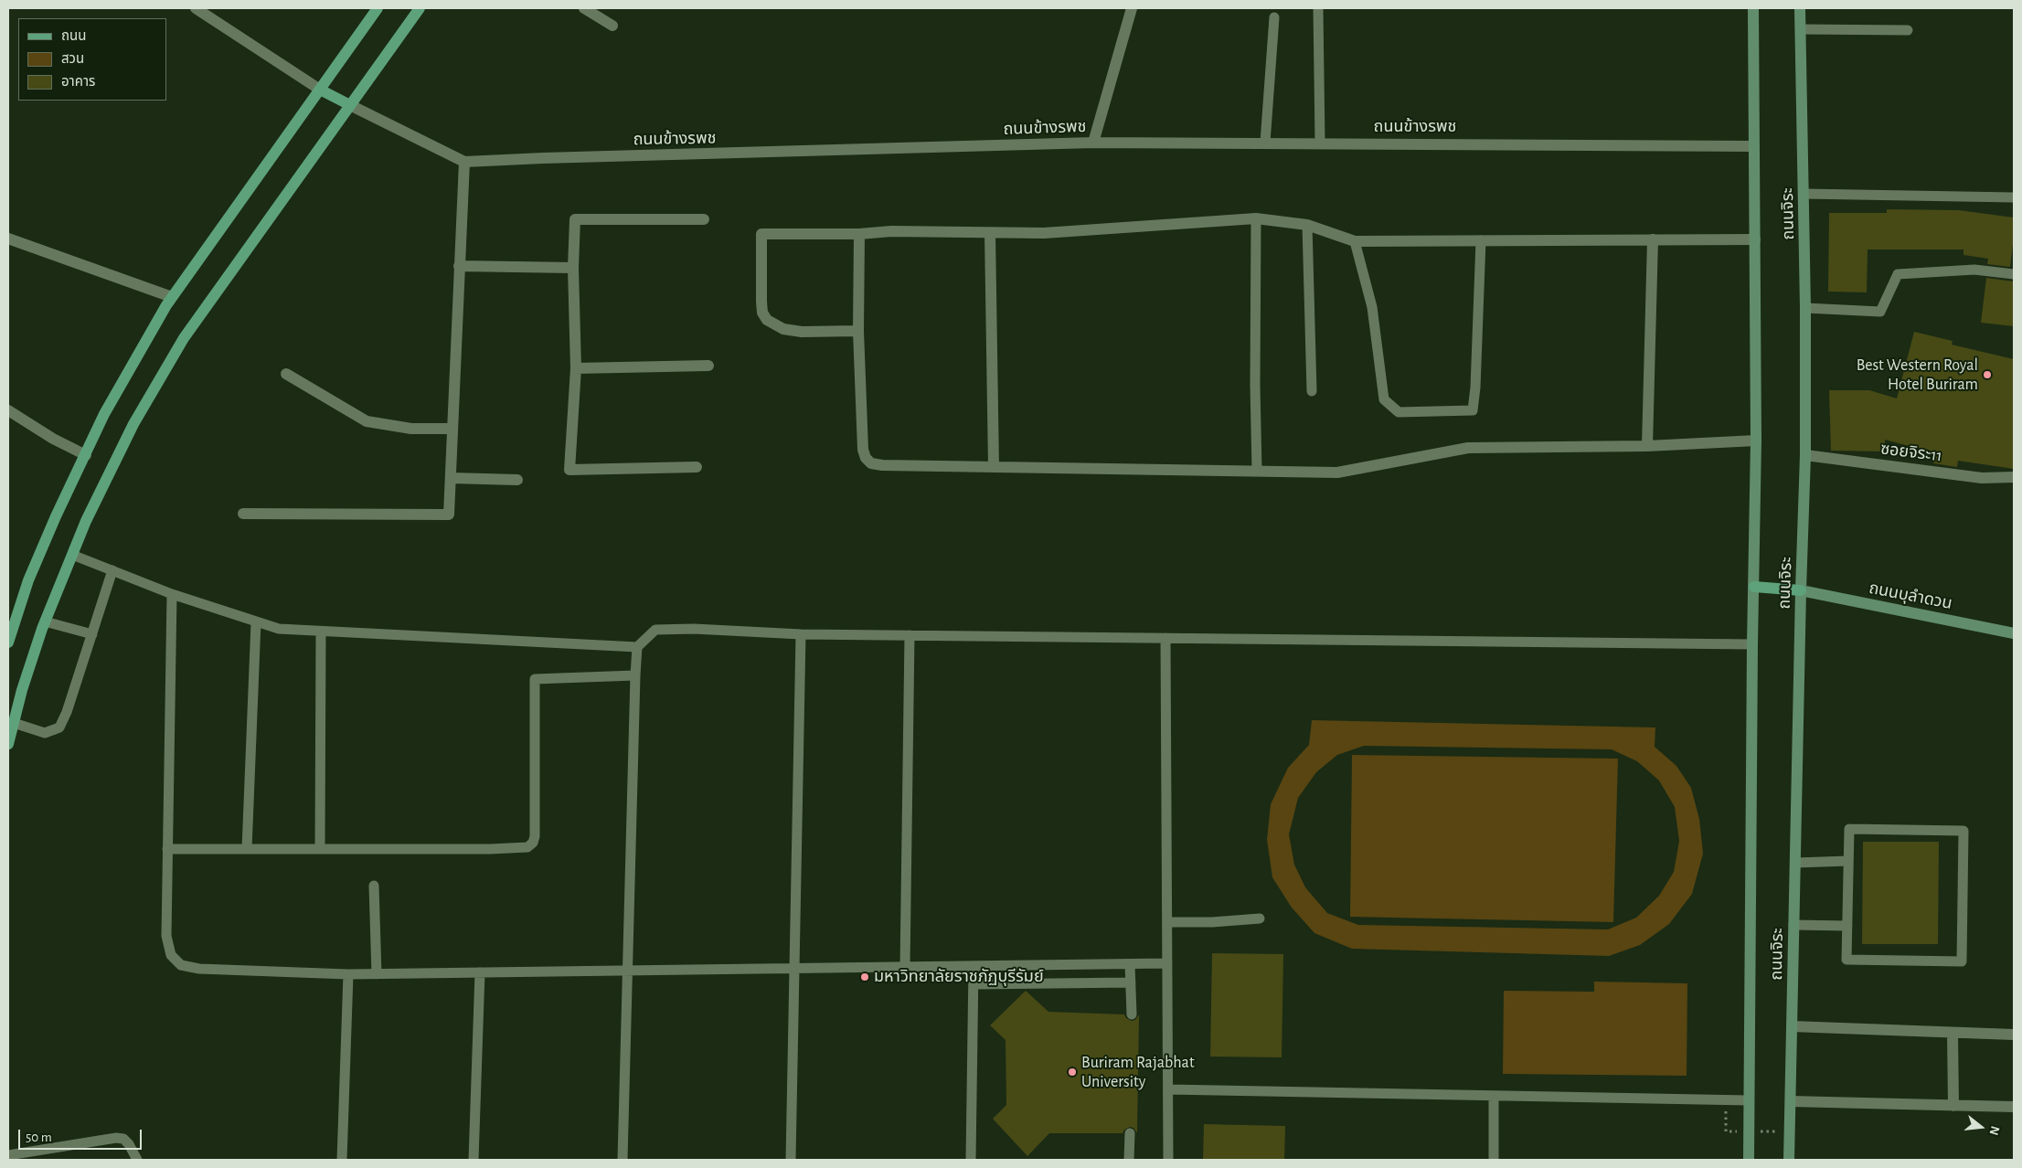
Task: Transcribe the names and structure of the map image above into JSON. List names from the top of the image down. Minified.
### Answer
{"streets":{"main road":["ถนนจิระ","ถนนบุลำดวน"],"street":["ถนนข้างรพช","ซอยจิระ11"]},"crossings":[["ถนนข้างรพช","ถนนจิระ"],["ถนนจิระ","ซอยจิระ11"],["ถนนจิระ","ถนนบุลำดวน"]],"places":["Best Western Royal Hotel Buriram","มหาวิทยาลัยราชภัฏบุรีรัมย์","Buriram Rajabhat University"],"legend":["ถนน","สวน","อาคาร"],"scale_bar":"50 m","north":"right"}
